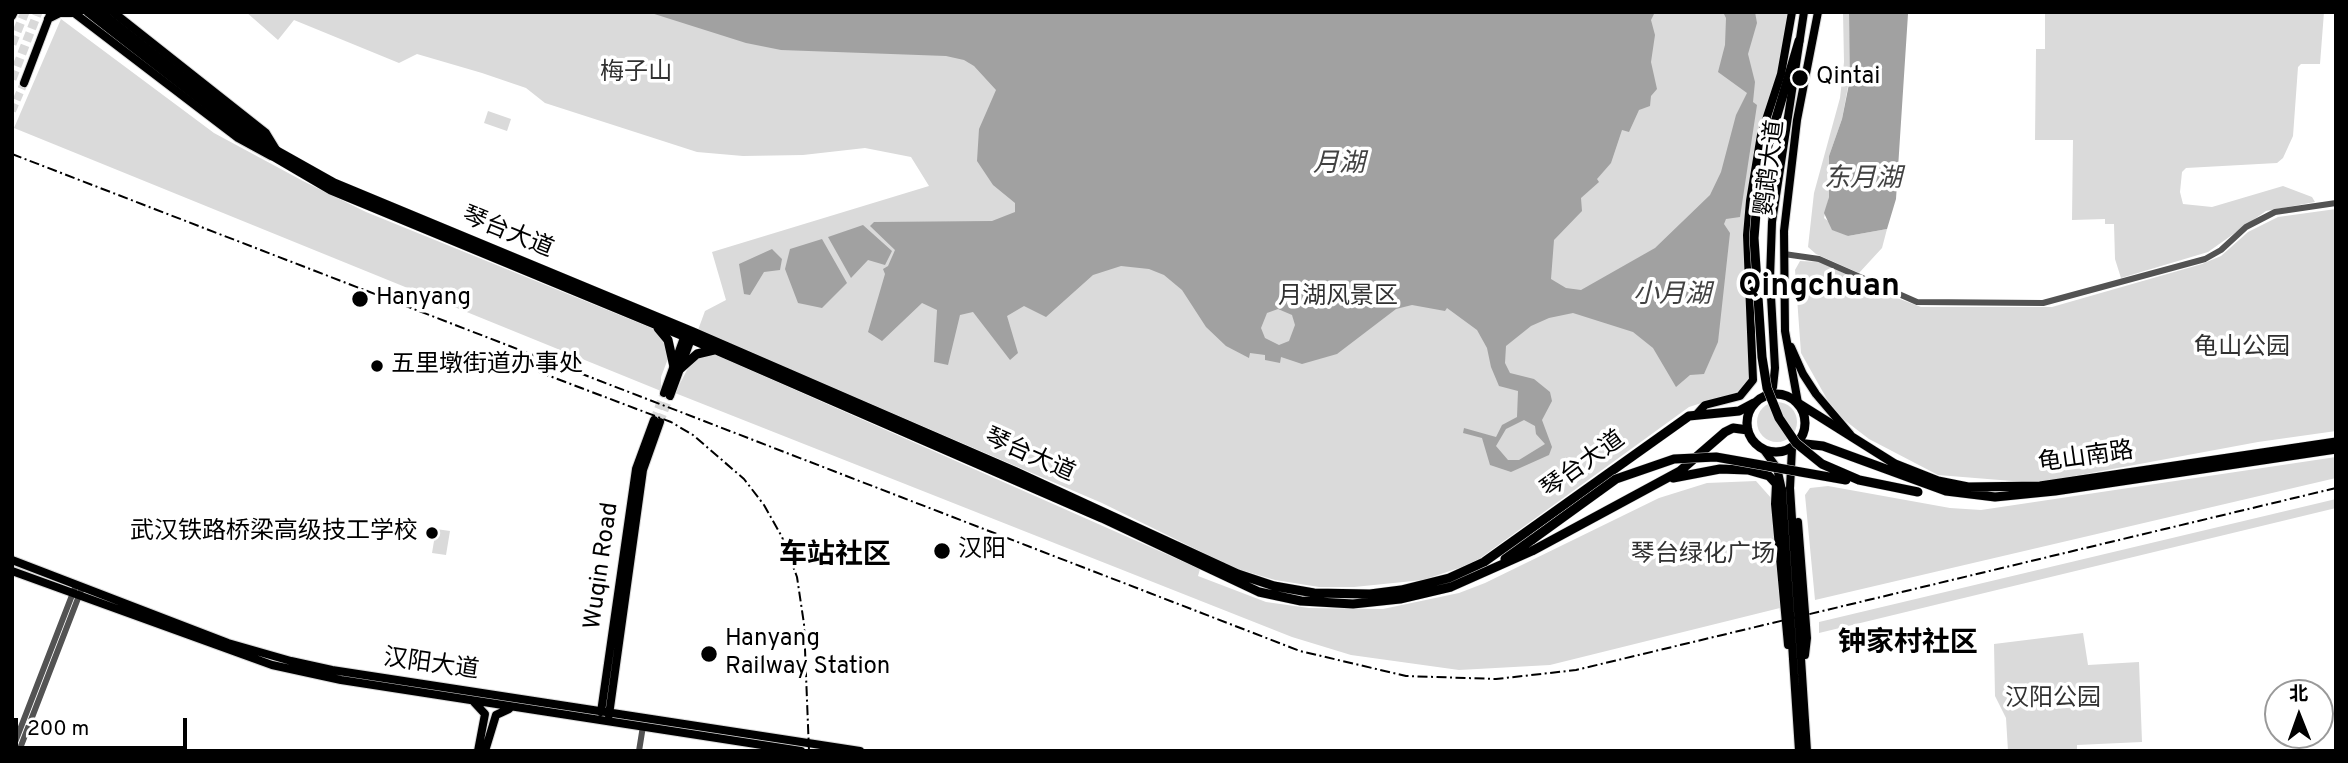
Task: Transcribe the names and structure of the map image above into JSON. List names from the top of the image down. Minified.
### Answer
{"streets":{"highway":["琴台大道","龟山南路"],"main road":["鹦鹉大道","Wuqin Road","汉阳大道"]},"crossings":[["鹦鹉大道","琴台大道"],["鹦鹉大道","龟山南路"],["琴台大道","龟山南路"],["Wuqin Road","汉阳大道"]],"districts":["Qingchuan","车站社区","钟家村社区"],"water":["月湖","东月湖","小月湖"],"parks":["梅子山","月湖风景区","龟山公园","琴台绿化广场","汉阳公园"],"places":["Qintai","Hanyang","五里墩街道办事处","武汉铁路桥梁高级技工学校","汉阳","Hanyang Railway Station"],"scale_bar":"200 m","north":"top"}
